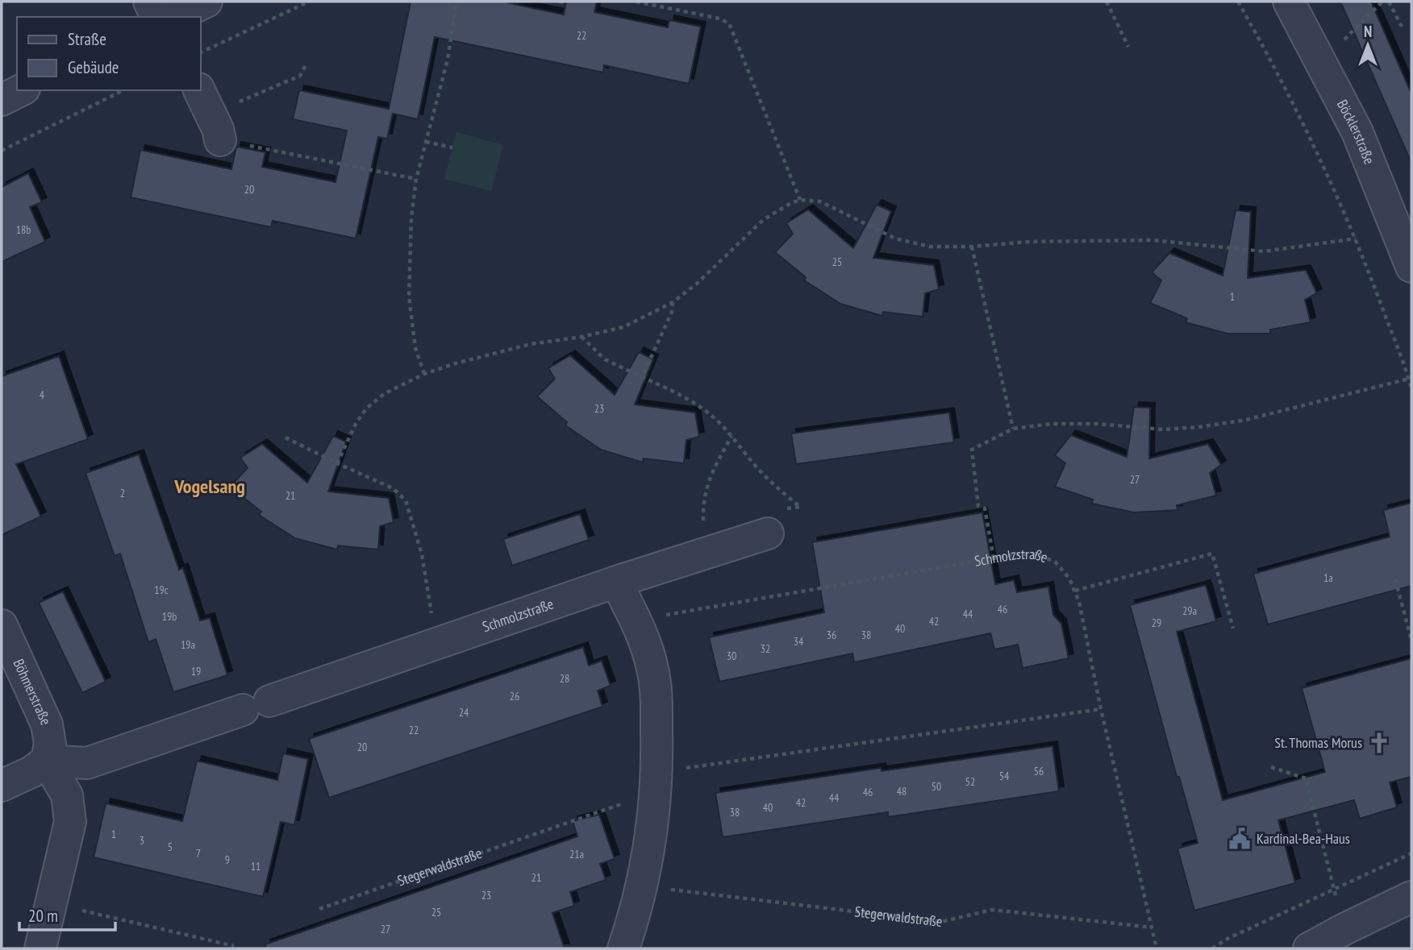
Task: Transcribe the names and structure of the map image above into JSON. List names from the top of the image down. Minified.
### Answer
{"streets":{"street":["Böcklerstraße","Schmolzstraße","Böhmerstraße"],"path":["Stegerwaldstraße"]},"crossings":[["Schmolzstraße","Böhmerstraße"],["Schmolzstraße","Stegerwaldstraße"]],"districts":["Vogelsang"],"places":{"church":["St. Thomas Morus"],"public building":["Kardinal-Bea-Haus"]},"house_numbers":["22","20","18b","25","1","4","23","27","2","21","1a","19c","46","29a","44","19b","42","29","40","36","38","34","19a","32","30","19","28","26","24","22","20","56","54","52","50","48","46","44","42","40","38","1","3","5","7","21a","9","11","21","23","25","27"],"legend":["Straße","Gebäude"],"scale_bar":"20 m","north":"top"}
